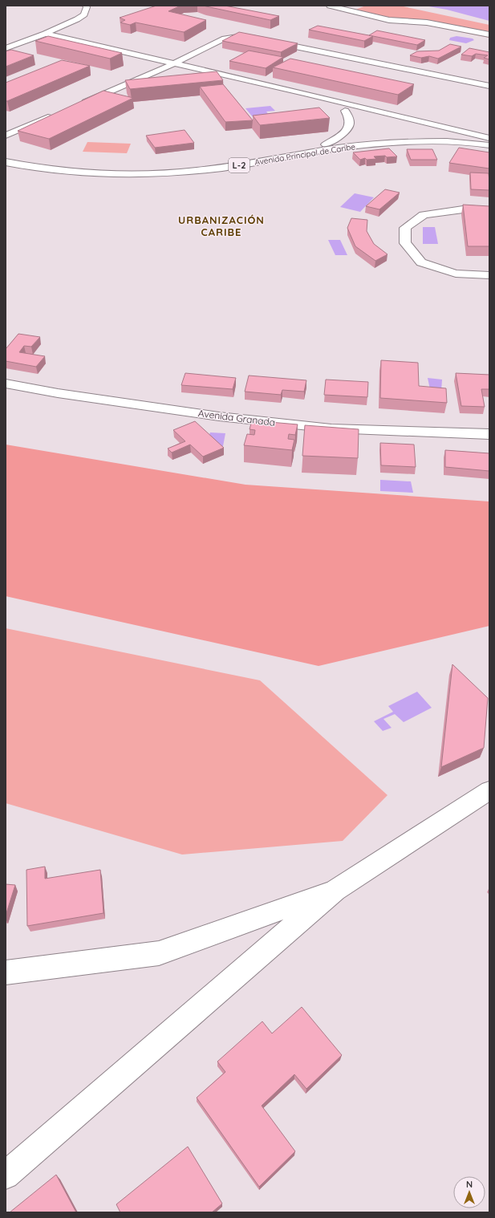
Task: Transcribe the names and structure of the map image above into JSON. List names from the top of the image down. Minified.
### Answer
{"streets":{"street":["Avenida Principal de Caribe","L-2","Avenida Granada"]},"districts":["URBANIZACIÓN CARIBE"],"north":"top"}
